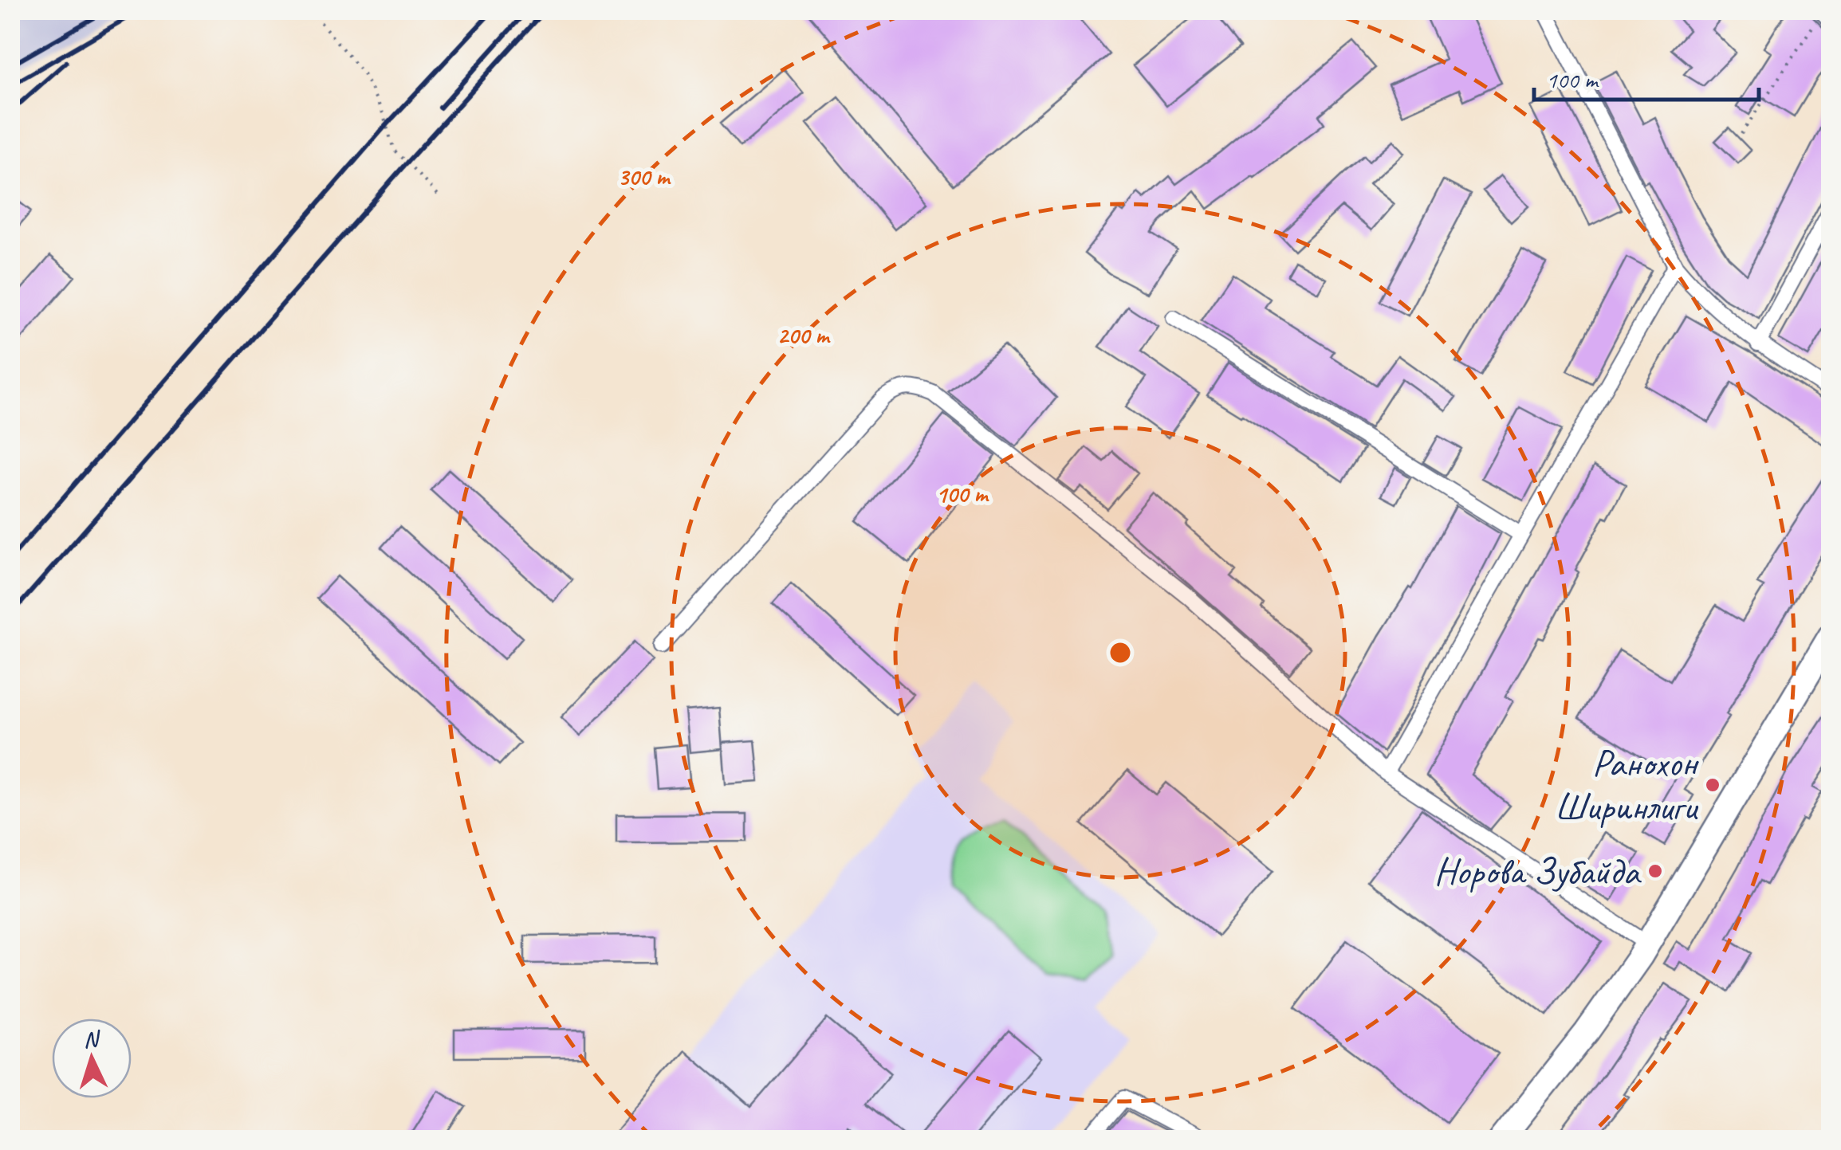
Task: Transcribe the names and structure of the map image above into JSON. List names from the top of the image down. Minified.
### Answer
{"places":["Ранохон Ширинлиги","Норова Зубайда"],"scale_bar":"100 m","north":"top","rings":["300 m","200 m","100 m"]}
